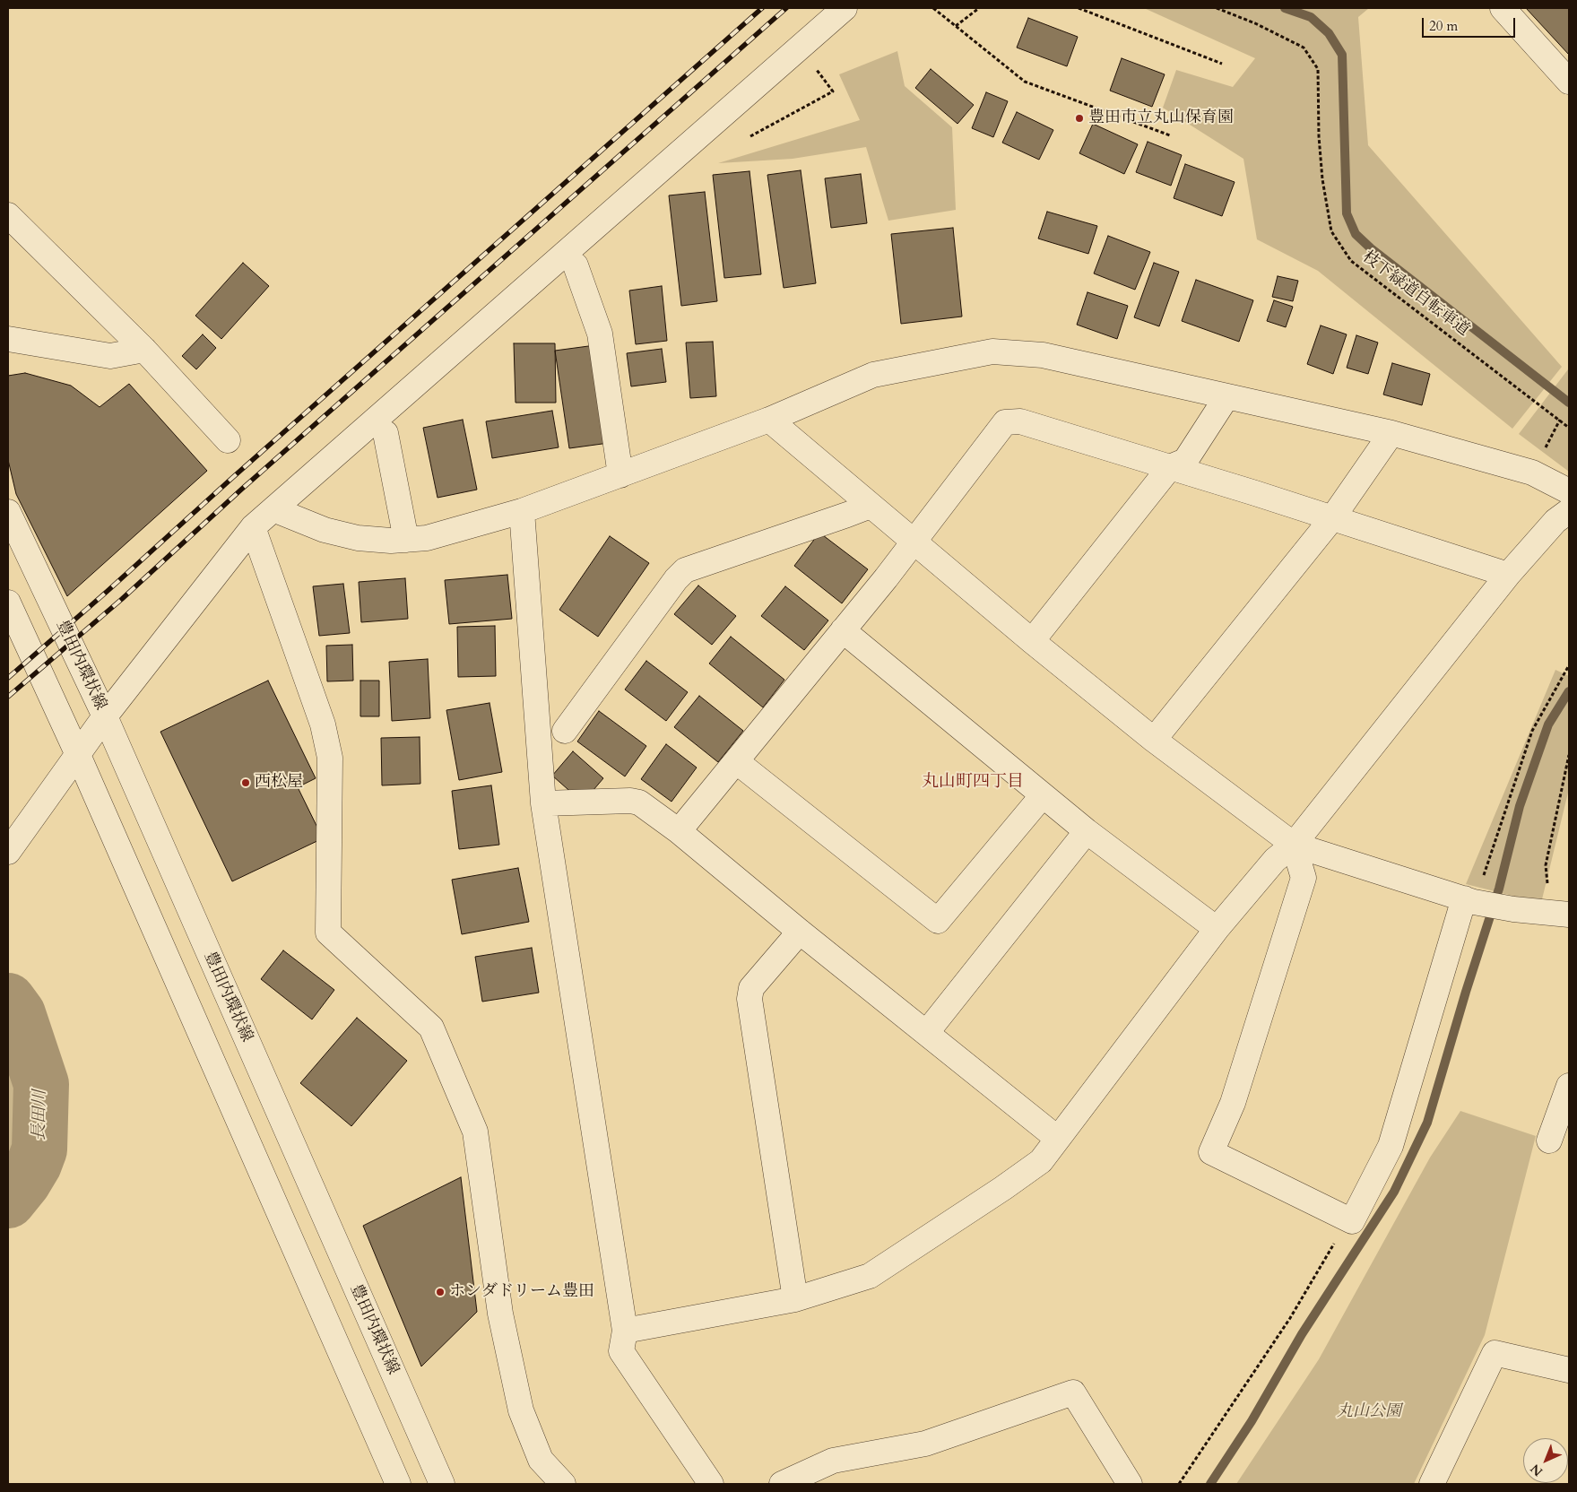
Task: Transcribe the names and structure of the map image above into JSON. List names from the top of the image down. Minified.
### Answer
{"streets":{"street":["豊田内環状線"],"path":["枝下緑道自転車道"]},"districts":["丸山町四丁目"],"water":["長田川"],"parks":["丸山公園"],"places":["豊田市立丸山保育園","西松屋","ホンダドリーム豊田"],"scale_bar":"20 m","north":"bottom left"}
